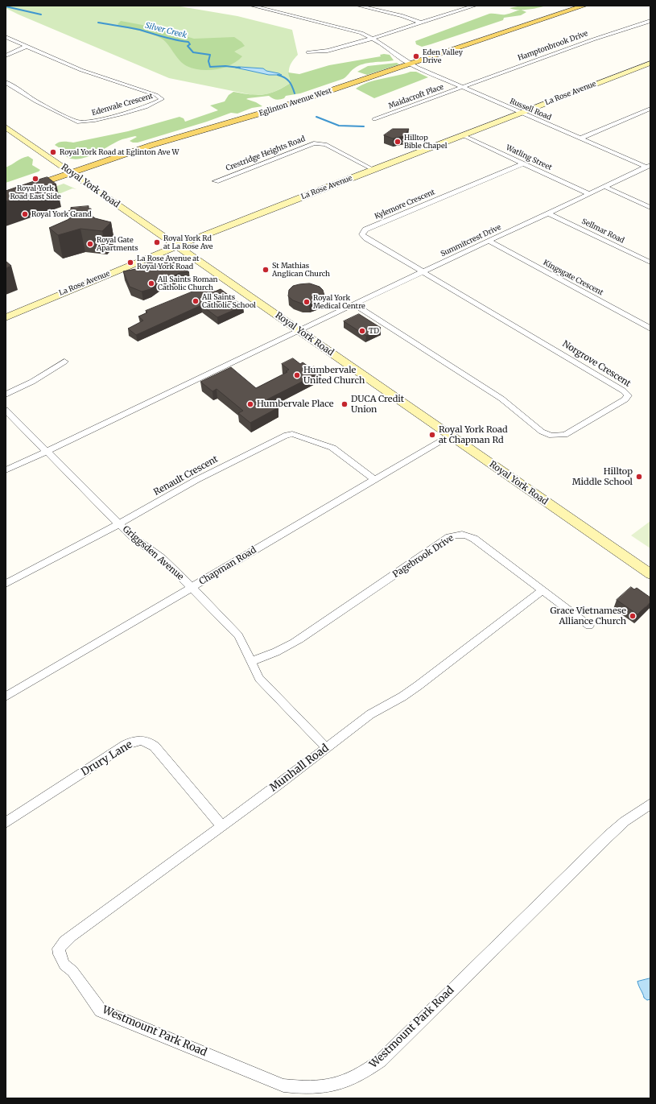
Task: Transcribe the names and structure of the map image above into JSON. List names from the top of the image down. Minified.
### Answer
{"streets":{"main road":["La Rose Avenue","Eglinton Avenue West","Royal York Road"],"street":["Hamptonbrook Drive","Maidacroft Place","Edenvale Crescent","Russell Road","Crestridge Heights Road","Watling Street","Kylemore Crescent","Sellmar Road","Summitcrest Drive","Kingsgate Crescent","Norgrove Crescent","Renault Crescent","Griggsden Avenue","Pagebrook Drive","Chapman Road","Drury Lane","Munhall Road","Westmount Park Road"]},"crossings":[["Hamptonbrook Drive","Maidacroft Place"],["Hamptonbrook Drive","Russell Road"],["La Rose Avenue","Russell Road"],["La Rose Avenue","Crestridge Heights Road"],["La Rose Avenue","Watling Street"],["La Rose Avenue","Royal York Road"],["Maidacroft Place","Russell Road"],["Eglinton Avenue West","Russell Road"],["Eglinton Avenue West","Royal York Road"],["Russell Road","Summitcrest Drive"],["Watling Street","Kylemore Crescent"],["Watling Street","Summitcrest Drive"],["Royal York Road","Summitcrest Drive"],["Royal York Road","Chapman Road"],["Kylemore Crescent","Summitcrest Drive"],["Kylemore Crescent","Norgrove Crescent"],["Sellmar Road","Summitcrest Drive"],["Summitcrest Drive","Kingsgate Crescent"],["Summitcrest Drive","Norgrove Crescent"],["Renault Crescent","Griggsden Avenue"],["Renault Crescent","Chapman Road"],["Griggsden Avenue","Pagebrook Drive"],["Griggsden Avenue","Chapman Road"],["Griggsden Avenue","Munhall Road"],["Pagebrook Drive","Munhall Road"],["Drury Lane","Munhall Road"],["Munhall Road","Westmount Park Road"]],"water":["Silver Creek"],"places":["Eden Valley Drive","Hilltop Bible Chapel","Royal York Road at Eglinton Ave W","Royal York Road East Side","Royal York Grand","Royal York Rd at La Rose Ave","Royal Gate Apartments","La Rose Avenue at Royal York Road","St Mathias Anglican Church","All Saints Roman Catholic Church","All Saints Catholic School","Royal York Medical Centre","TD","Humbervale United Church","Humbervale Place","DUCA Credit Union","Royal York Road at Chapman Rd","Hilltop Middle School","Grace Vietnamese Alliance Church"]}
